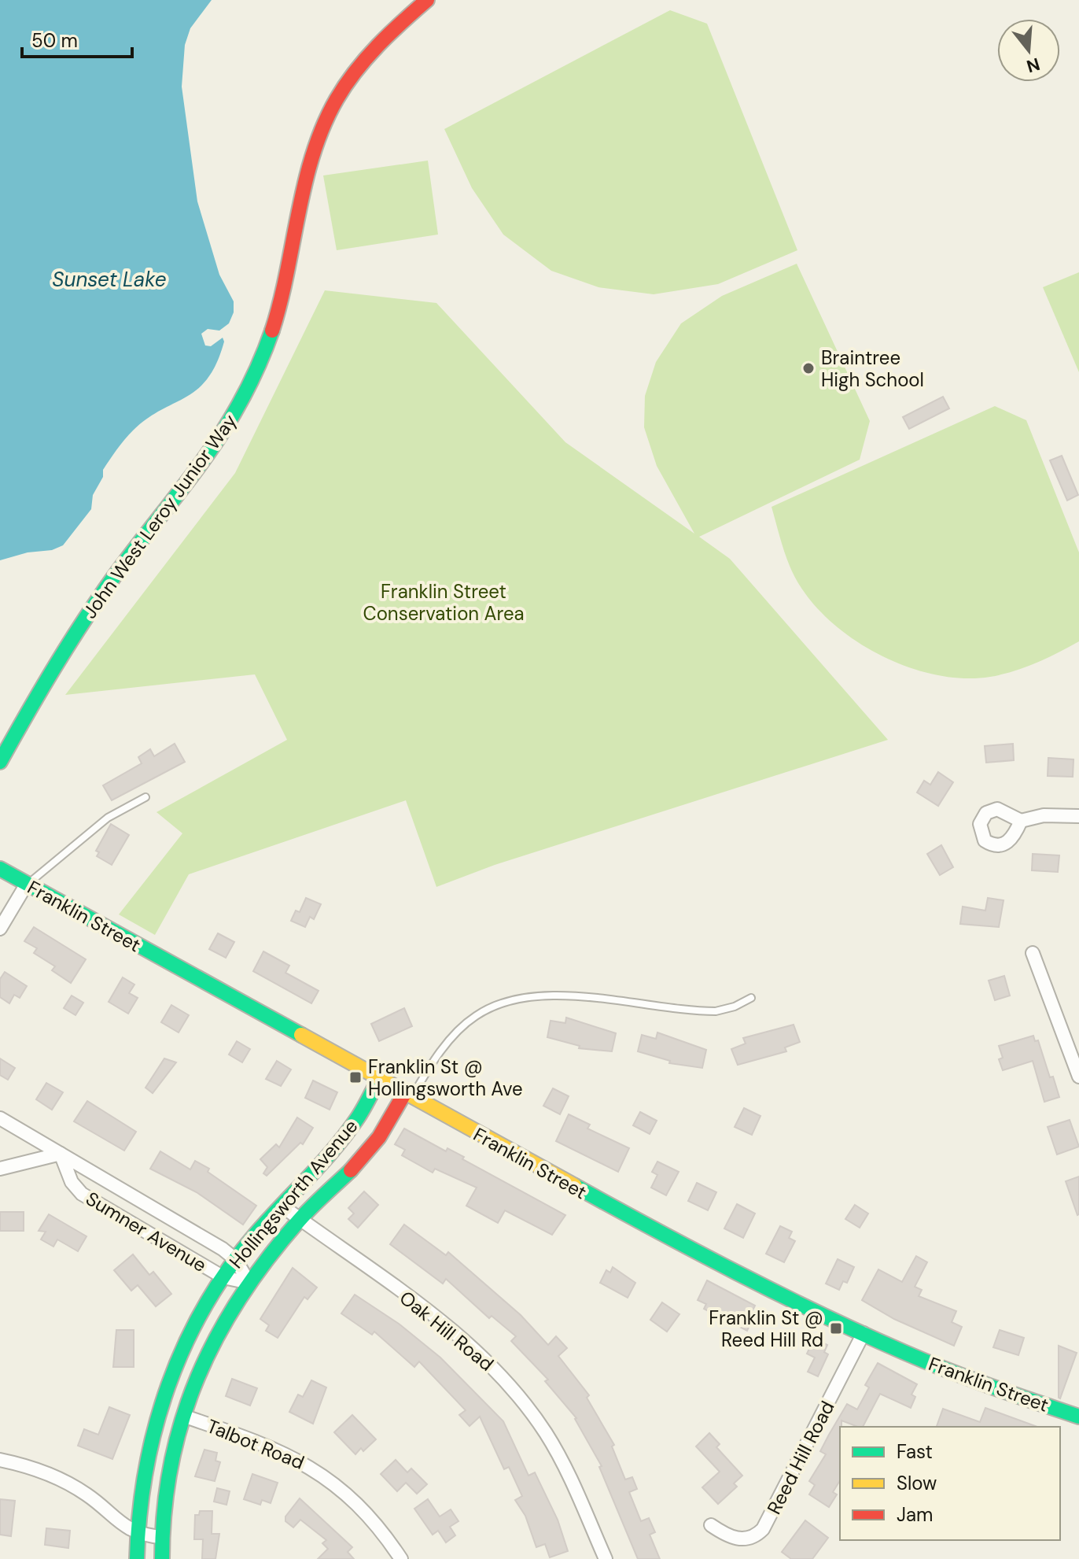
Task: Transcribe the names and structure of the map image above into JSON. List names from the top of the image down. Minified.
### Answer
{"streets":{"street":["John West Leroy Junior Way","Franklin Street","Hollingsworth Avenue","Sumner Avenue","Oak Hill Road","Talbot Road","Reed Hill Road"]},"crossings":[["Franklin Street","Hollingsworth Avenue"],["Franklin Street","Reed Hill Road"],["Hollingsworth Avenue","Sumner Avenue"],["Hollingsworth Avenue","Oak Hill Road"],["Hollingsworth Avenue","Talbot Road"]],"water":["Sunset Lake"],"parks":["Franklin Street Conservation Area"],"places":{"other":["Braintree High School"],"transit":["Franklin St @ Hollingsworth Ave","Franklin St @ Reed Hill Rd"]},"legend":["Fast","Slow","Jam"],"scale_bar":"50 m","north":"bottom"}
